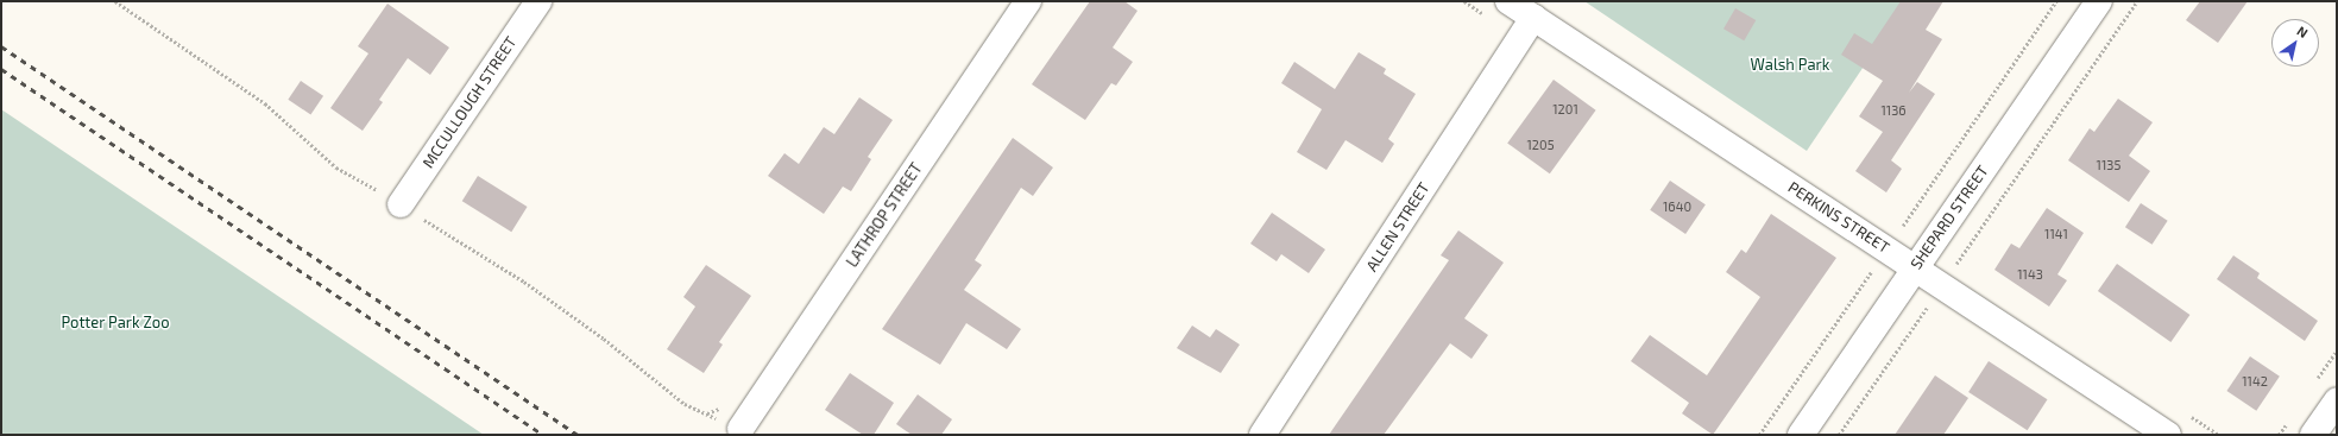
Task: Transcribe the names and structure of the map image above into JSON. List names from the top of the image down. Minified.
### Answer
{"streets":{"street":["MCCULLOUGH STREET","LATHROP STREET","PERKINS STREET","SHEPARD STREET","ALLEN STREET"]},"crossings":[["PERKINS STREET","SHEPARD STREET"],["PERKINS STREET","ALLEN STREET"]],"parks":["Walsh Park","Potter Park Zoo"],"house_numbers":["1201","1136","1205","1135","1640","1141","1143","1142"],"north":"top right"}
